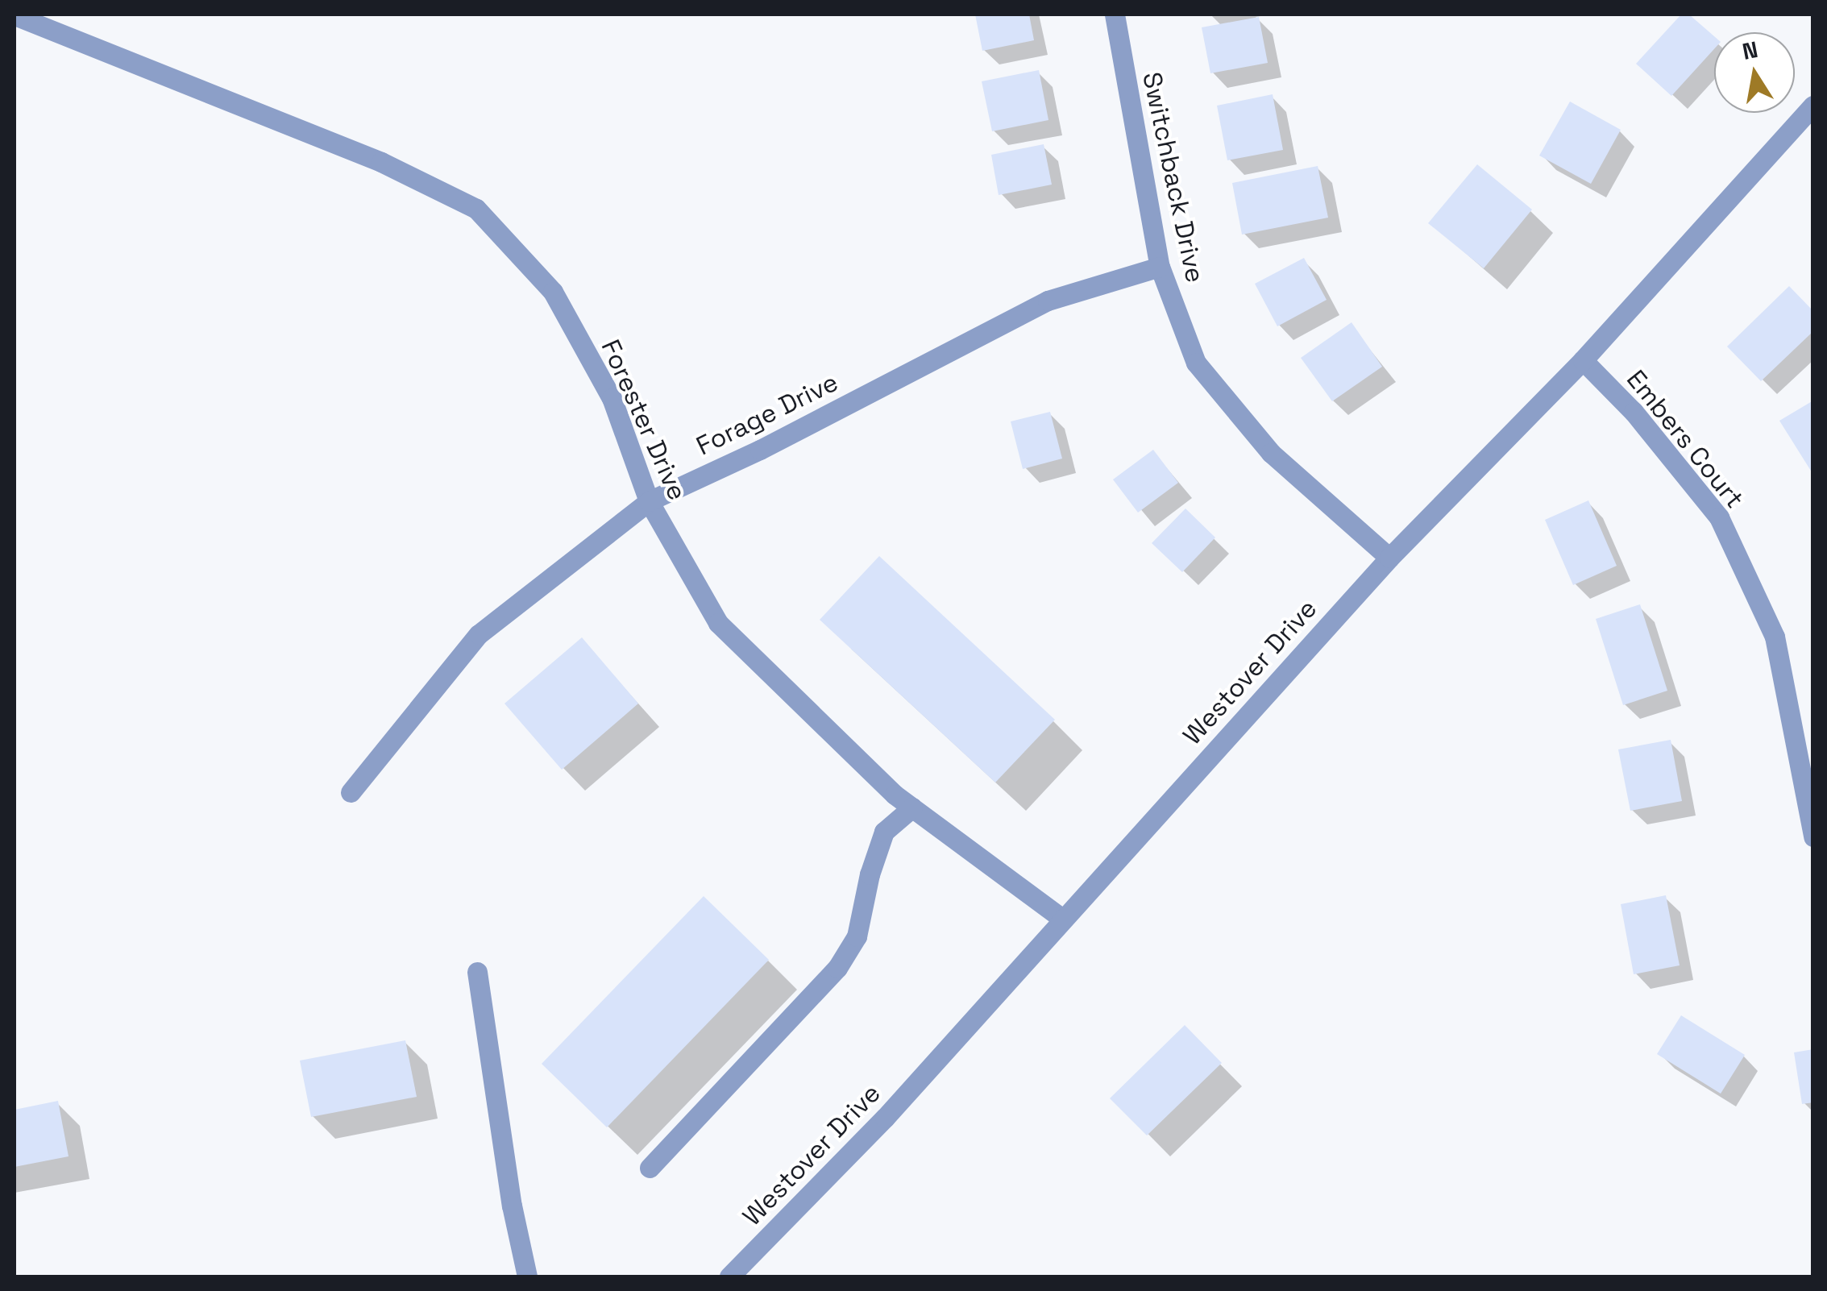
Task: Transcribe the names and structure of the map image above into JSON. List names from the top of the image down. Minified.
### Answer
{"streets":{"street":["Switchback Drive","Forage Drive","Forester Drive","Embers Court","Westover Drive"]},"crossings":[["Switchback Drive","Forage Drive"],["Switchback Drive","Westover Drive"],["Forage Drive","Forester Drive"],["Forester Drive","Westover Drive"],["Embers Court","Westover Drive"]],"north":"top"}
